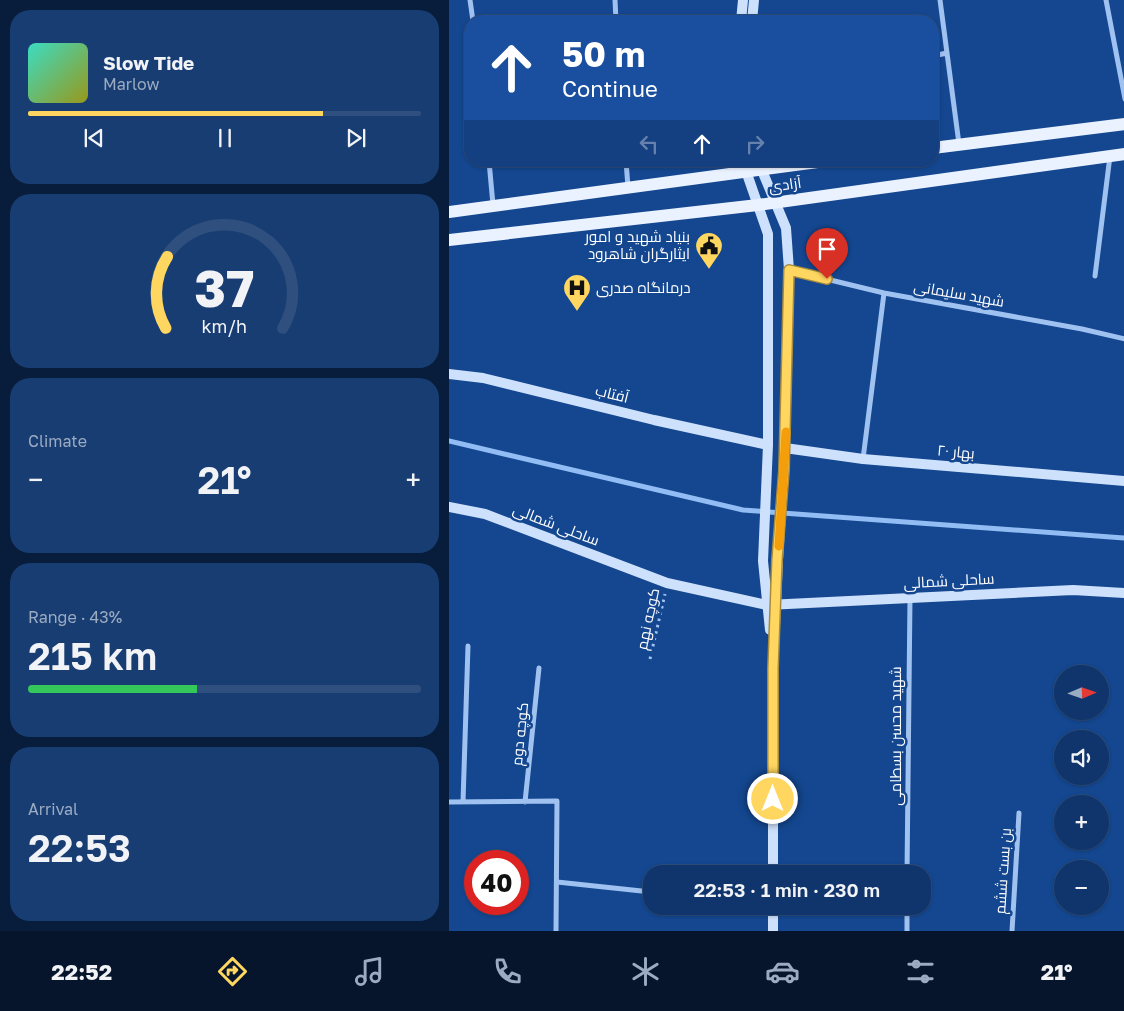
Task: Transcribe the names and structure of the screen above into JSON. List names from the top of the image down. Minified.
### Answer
{"streets":{"main road":["آزادی"],"street":["شهید سلیمانی","آفتاب","بهار ۲۰","ساحلی شمالی","کوچه دوم","شهید محسن بسطامی","بن بست ششم"],"path":["کوچه نهم"]},"crossings":[["ساحلی شمالی","کوچه نهم"],["ساحلی شمالی","شهید محسن بسطامی"]],"places":{"public building":["بنیاد شهید و امور ایثارگران شاهرود"],"hospital":["درمانگاه صدری"]},"north":"right","page":{"turn":["50 m","Continue"],"song":["Slow Tide","Marlow"],"tile":["Climate",["Range · 43%","215 km"],["Arrival","22:53"]],"heat":["−","21°","+"],"map_buttons":["+","−"],"limit":"40","trip":"22:53 · 1 min · 230 m","tabs":["22:52","21°"],"gauge":["37","km/h"]}}
